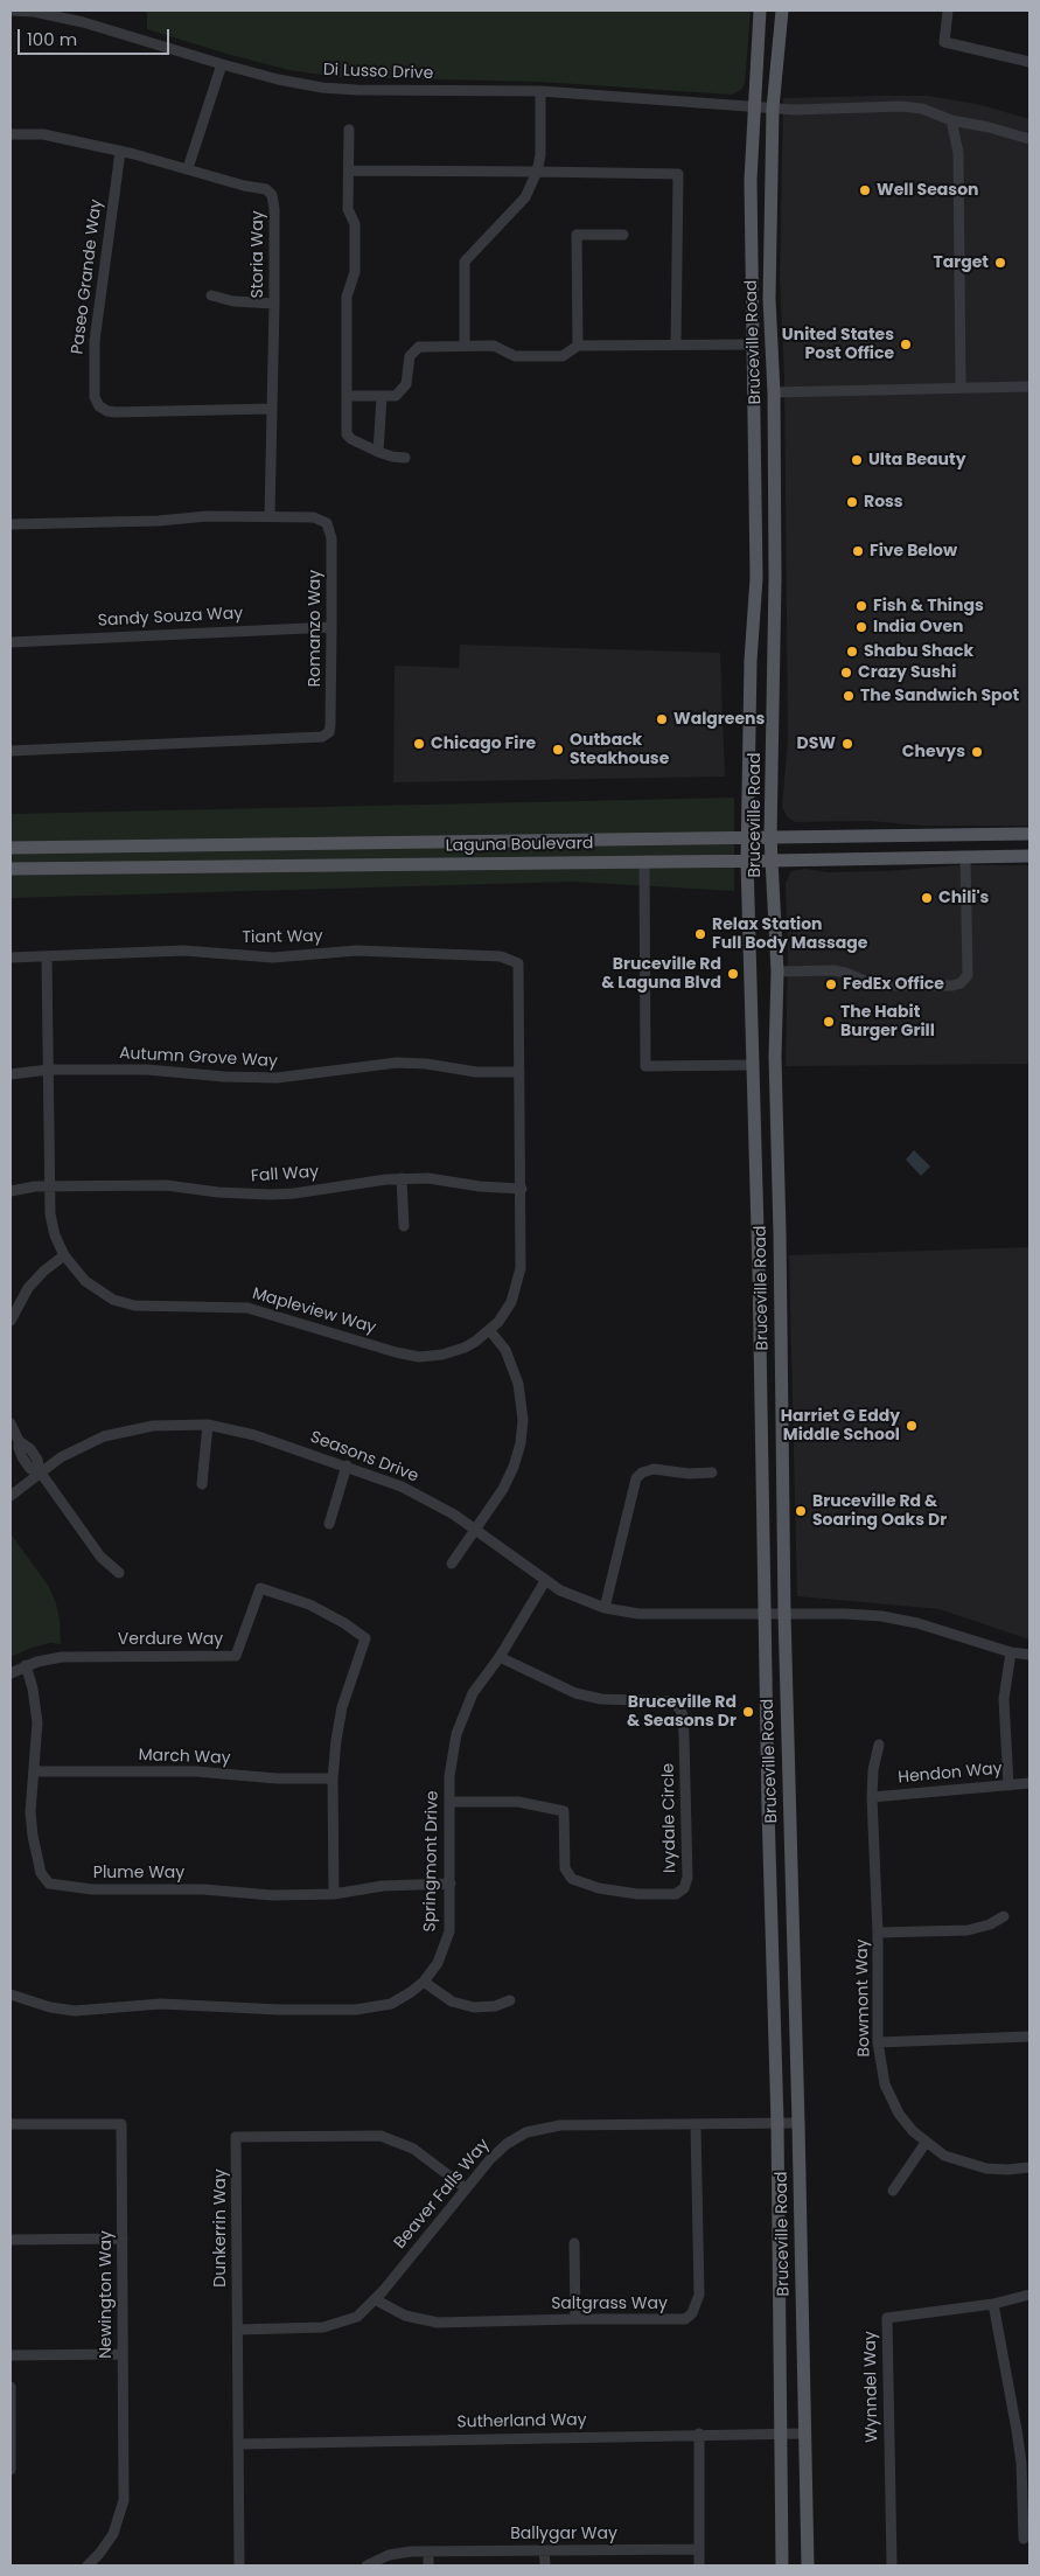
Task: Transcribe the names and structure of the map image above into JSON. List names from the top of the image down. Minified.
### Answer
{"streets":{"main road":["Bruceville Road","Laguna Boulevard"],"street":["Di Lusso Drive","Storia Way","Paseo Grande Way","Sandy Souza Way","Romanzo Way","Tiant Way","Autumn Grove Way","Fall Way","Mapleview Way","Seasons Drive","Verdure Way","March Way","Hendon Way","Ivydale Circle","Springmont Drive","Plume Way","Bowmont Way","Beaver Falls Way","Dunkerrin Way","Newington Way","Saltgrass Way","Wynndel Way","Sutherland Way","Ballygar Way"]},"crossings":[["Di Lusso Drive","Bruceville Road"],["Storia Way","Paseo Grande Way"],["Storia Way","Romanzo Way"],["Bruceville Road","Laguna Boulevard"],["Bruceville Road","Seasons Drive"],["Bruceville Road","Beaver Falls Way"],["Bruceville Road","Sutherland Way"],["Sandy Souza Way","Romanzo Way"],["Tiant Way","Mapleview Way"],["Autumn Grove Way","Mapleview Way"],["Fall Way","Mapleview Way"],["Seasons Drive","Springmont Drive"],["Verdure Way","March Way"],["Verdure Way","Plume Way"],["March Way","Plume Way"],["Hendon Way","Bowmont Way"],["Ivydale Circle","Springmont Drive"],["Springmont Drive","Plume Way"],["Beaver Falls Way","Dunkerrin Way"],["Beaver Falls Way","Saltgrass Way"],["Dunkerrin Way","Sutherland Way"]],"places":["Well Season","Target","United States Post Office","Ulta Beauty","Ross","Five Below","Fish & Things","India Oven","Shabu Shack","Crazy Sushi","The Sandwich Spot","Walgreens","Chicago Fire","DSW","Outback Steakhouse","Chevys","Chili's","Relax Station Full Body Massage","Bruceville Rd & Laguna Blvd","FedEx Office","The Habit Burger Grill","Harriet G Eddy Middle School","Bruceville Rd & Soaring Oaks Dr","Bruceville Rd & Seasons Dr"],"scale_bar":"100 m"}
